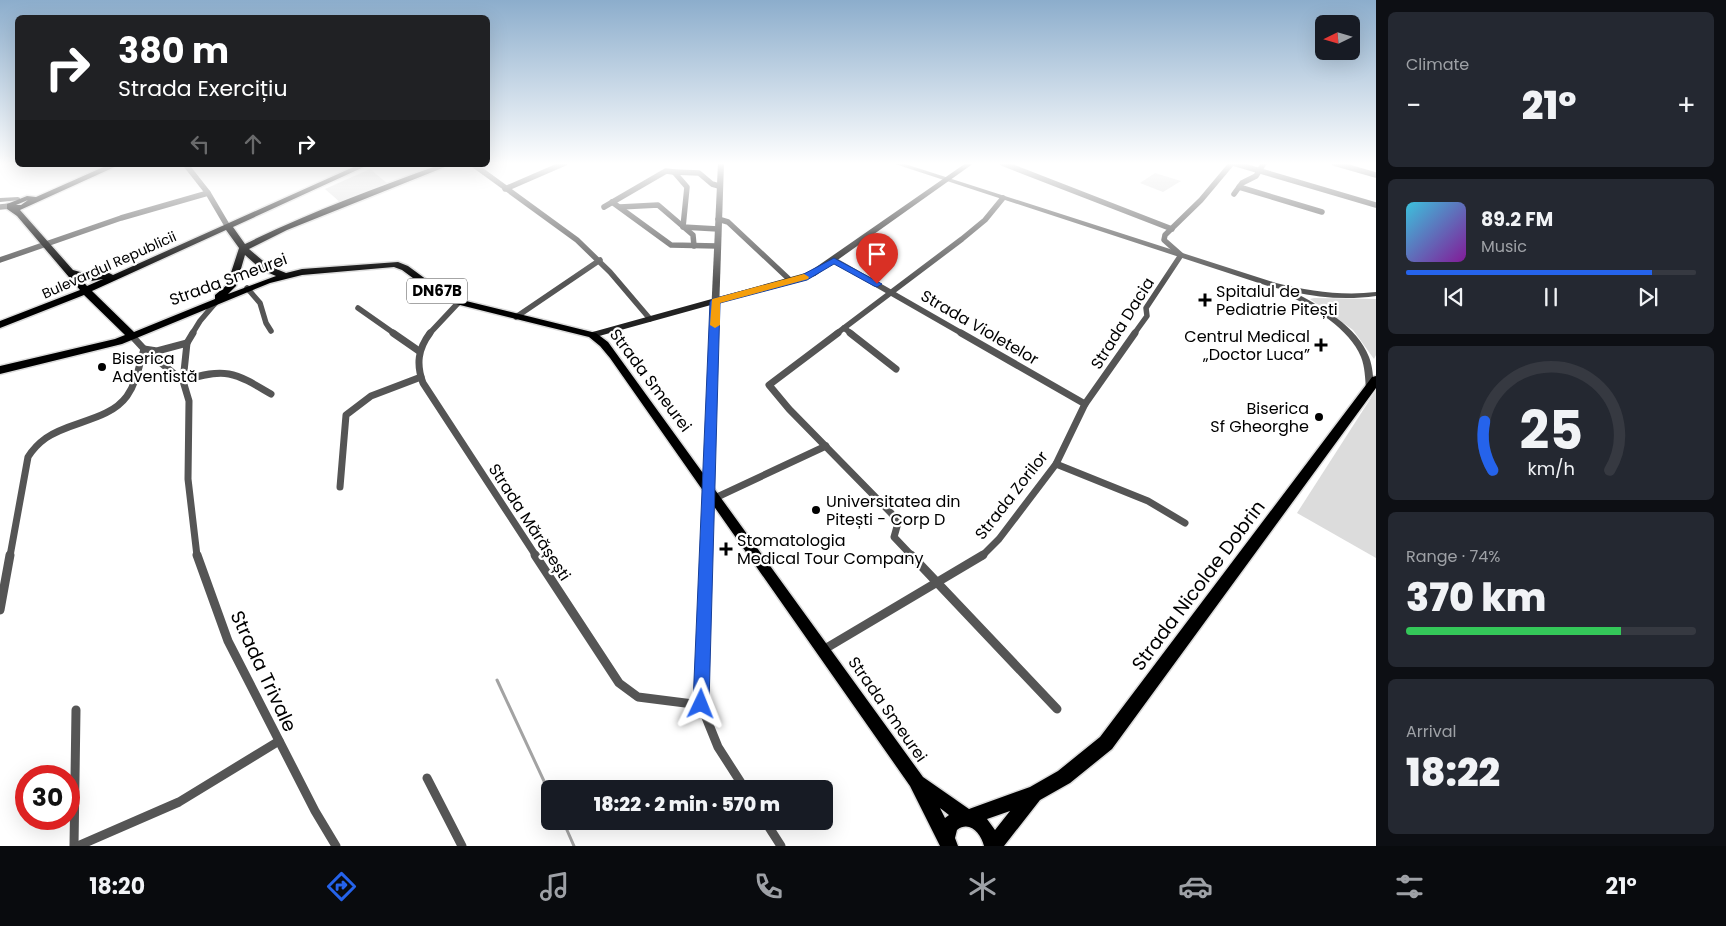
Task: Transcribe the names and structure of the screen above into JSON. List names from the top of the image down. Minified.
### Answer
{"streets":{"main road":["Bulevardul Republicii","Strada Smeurei","DN67B","Strada Nicolae Dobrin"],"street":["Strada Dacia","Strada Violetelor","Strada Zorilor","Strada Mărășești","Strada Trivale"]},"crossings":[["Strada Smeurei","Strada Zorilor"],["Strada Smeurei","Strada Nicolae Dobrin"],["Strada Smeurei","Strada Trivale"],["Strada Dacia","Strada Violetelor"],["Strada Dacia","Strada Zorilor"],["Strada Violetelor","Strada Zorilor"]],"places":{"health":["Spitalul de Pediatrie Pitești","Centrul Medical „Doctor Luca”","Stomatologia Medical Tour Company"],"other":["Biserica Adventistă","Biserica Sf Gheorghe","Universitatea din Pitești - Corp D"]},"north":"left","page":{"tile":["Climate",["Range · 74%","370 km"],["Arrival","18:22"]],"turn":["380 m","Strada Exercițiu"],"heat":["−","21°","+"],"song":["89.2 FM","Music"],"limit":"30","trip":"18:22 · 2 min · 570 m","tabs":["18:20","21°"],"gauge":["25","km/h"]}}
